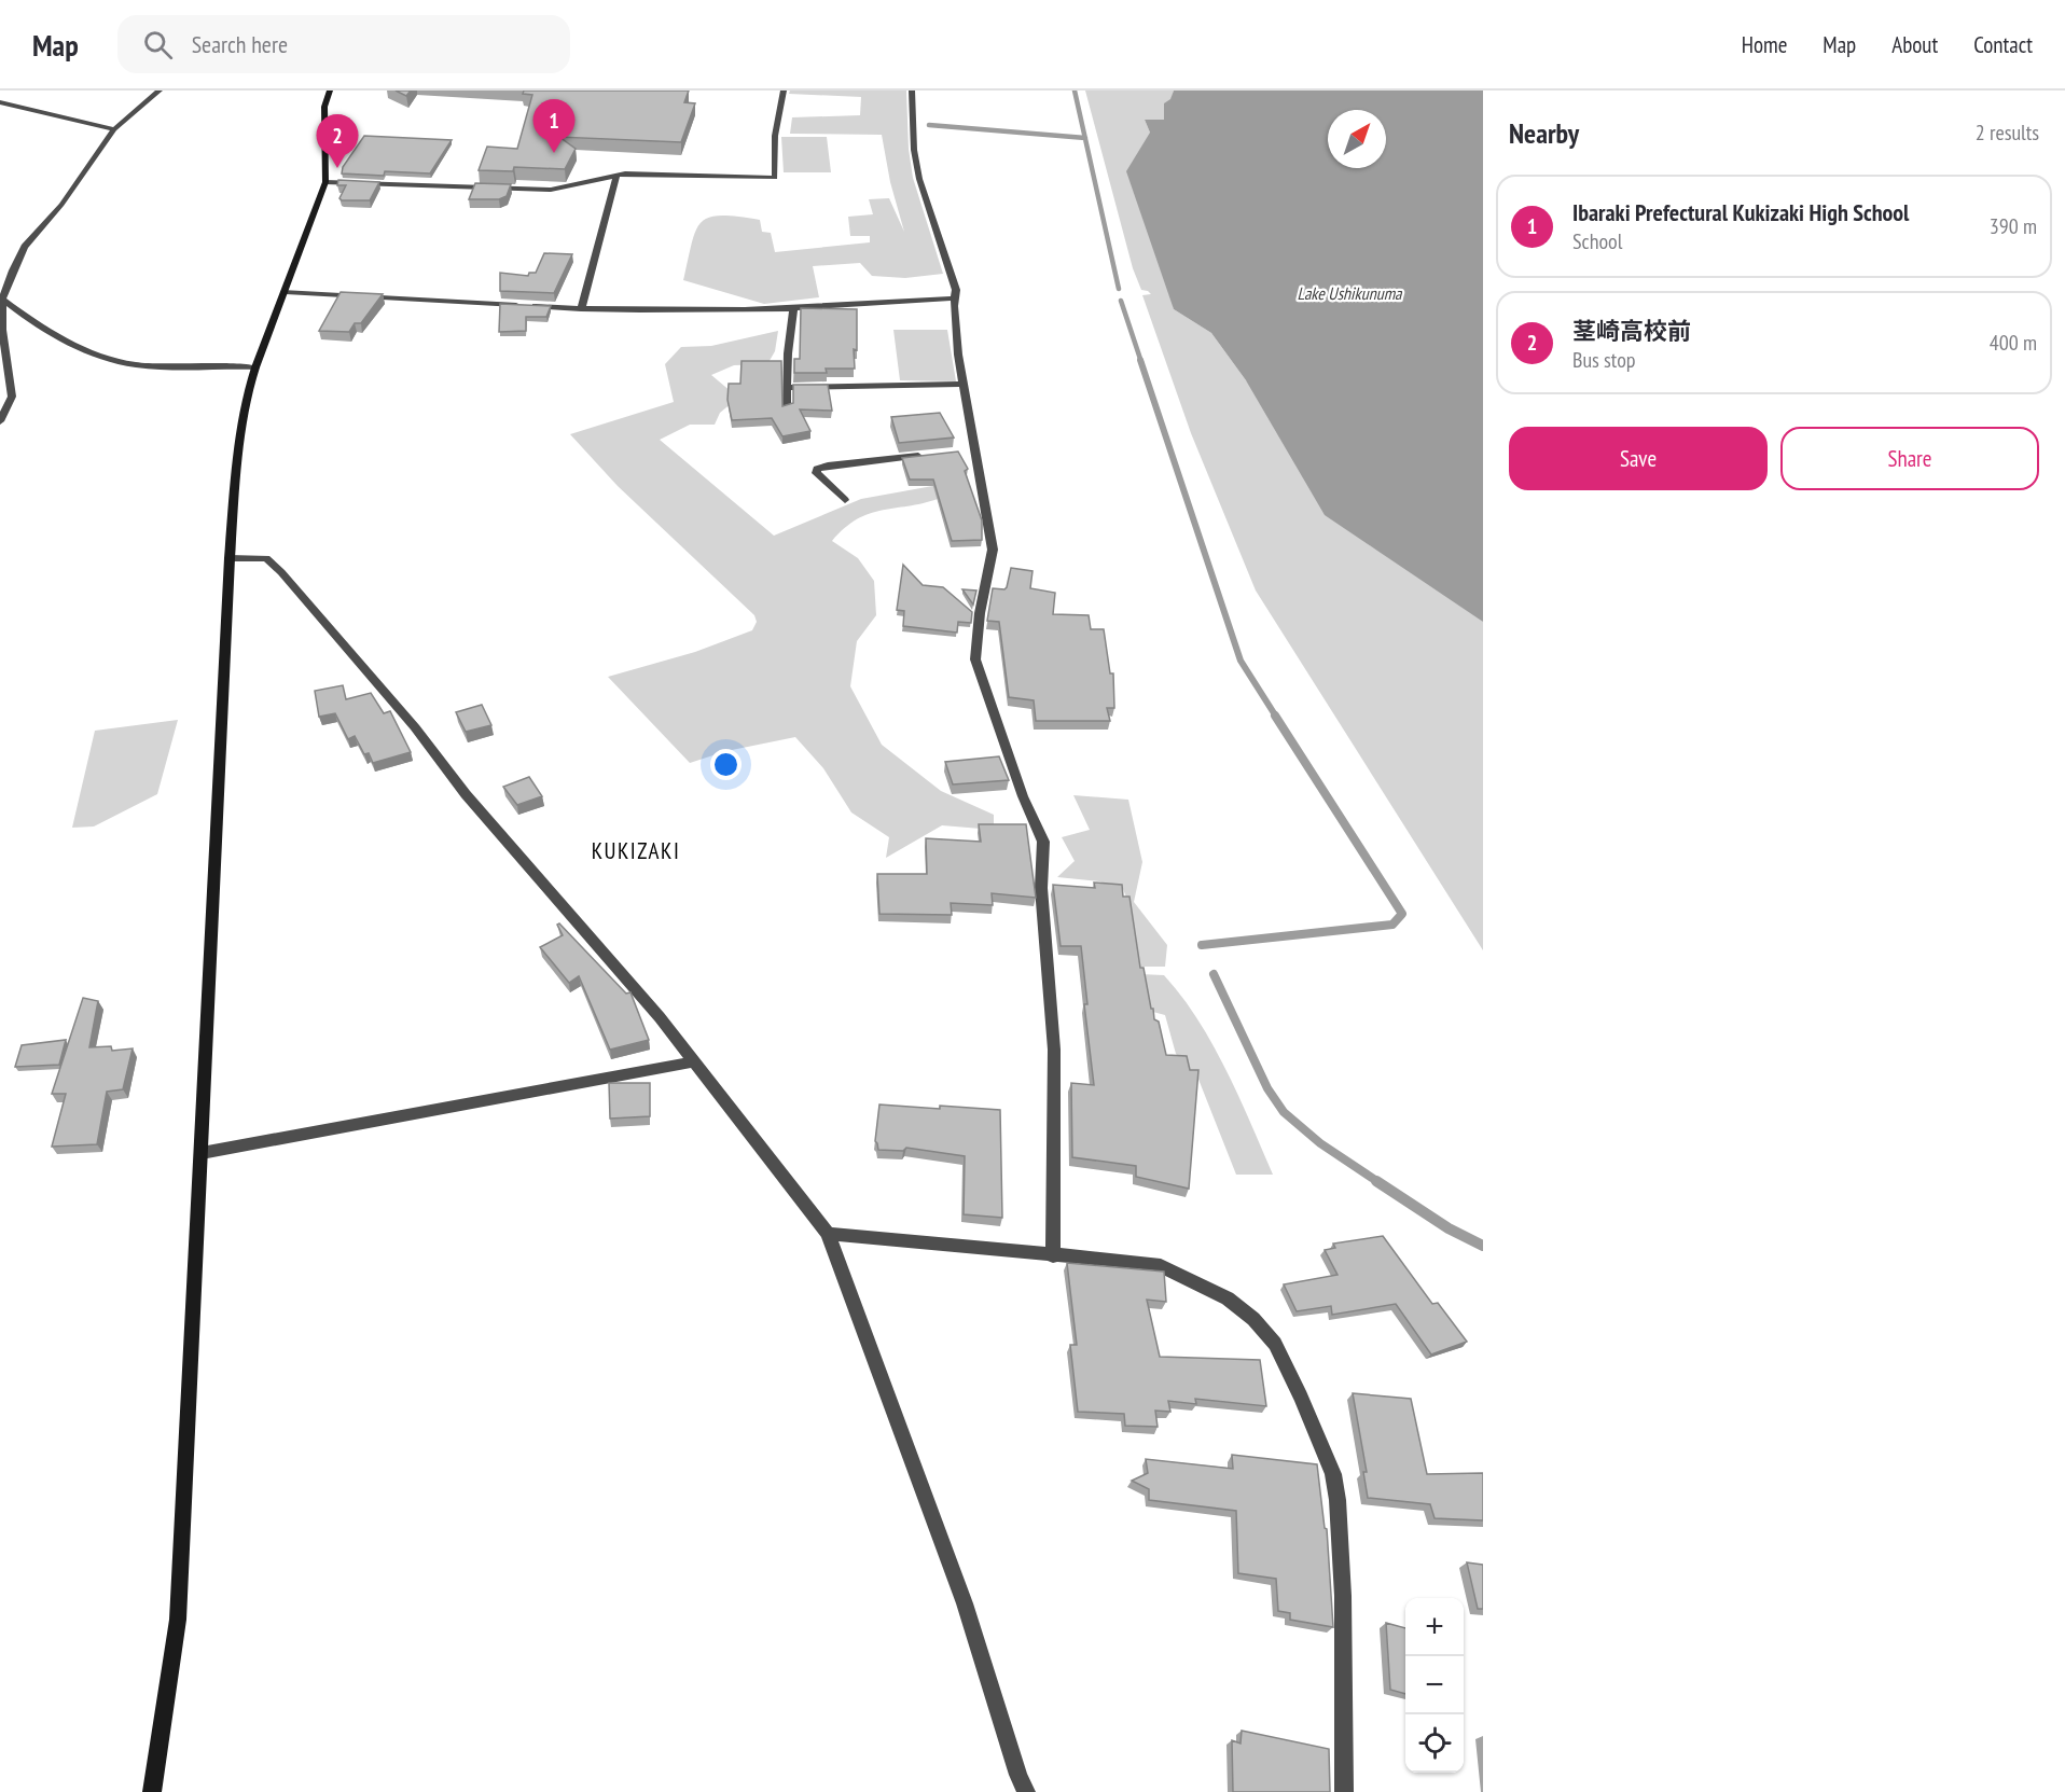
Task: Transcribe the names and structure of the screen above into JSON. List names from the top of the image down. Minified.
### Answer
{"districts":["KUKIZAKI"],"water":["Lake Ushikunuma"],"north":"top right","page":{"header":"Map","search":"Search here","nav":["Home","Map","About","Contact"],"heading":["Nearby","2 results"],"pins":["1","2"],"list":[{"mark":"1","name":"Ibaraki Prefectural Kukizaki High School","note":"School","value":"390 m"},{"mark":"2","name":"茎崎高校前","note":"Bus stop","value":"400 m"}],"buttons":["Save","Share"],"map_buttons":["+","−"]}}
